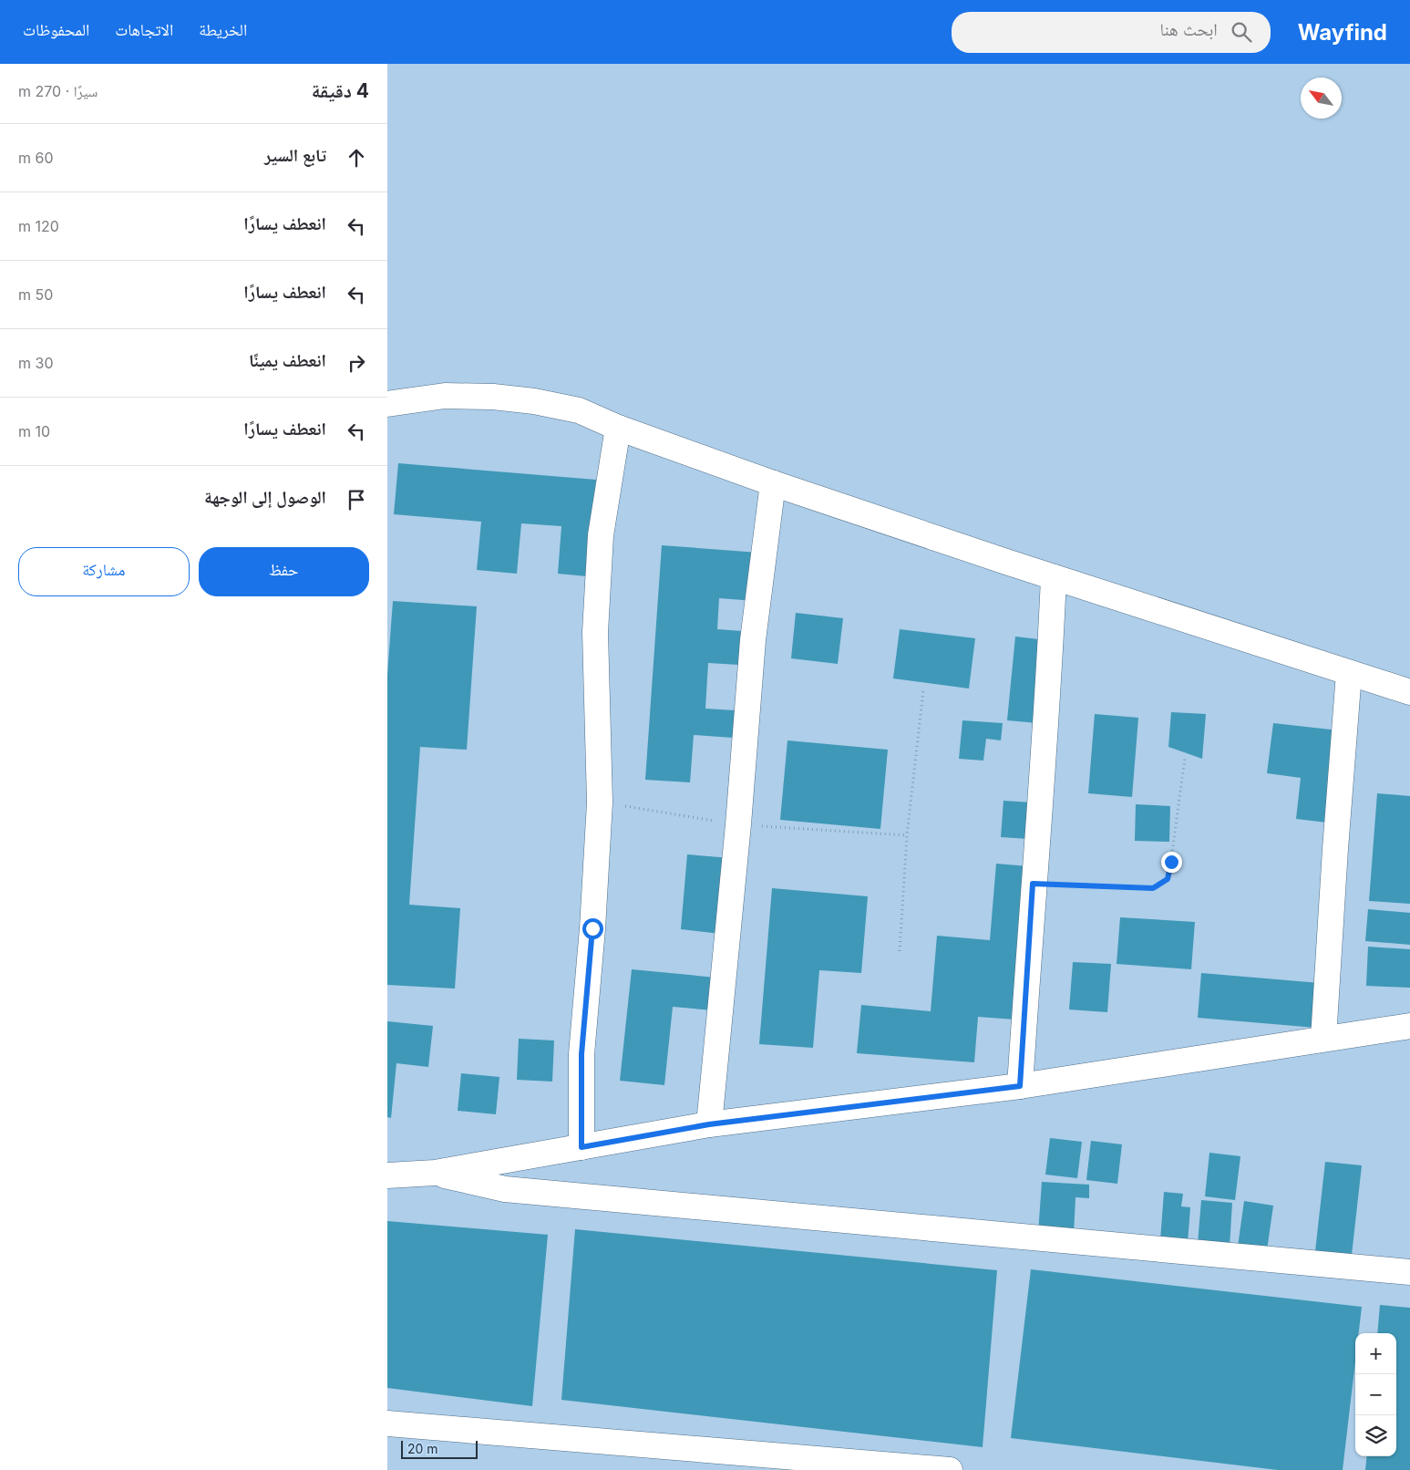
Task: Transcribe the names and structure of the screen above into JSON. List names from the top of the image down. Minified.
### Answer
{"scale_bar":"20 m","north":"top left","page":{"header":"Wayfind","search":"ابحث هنا","nav":["الخريطة","الاتجاهات","المحفوظات"],"heading":["4 دقيقة","سيرًا · 270 m"],"list":[["تابع السير","60 m"],["انعطف يسارًا","120 m"],["انعطف يسارًا","50 m"],["انعطف يمينًا","30 m"],["انعطف يسارًا","10 m"],"الوصول إلى الوجهة"],"buttons":["حفظ","مشاركة"],"map_buttons":["+","−"],"scale":"20 m"}}
